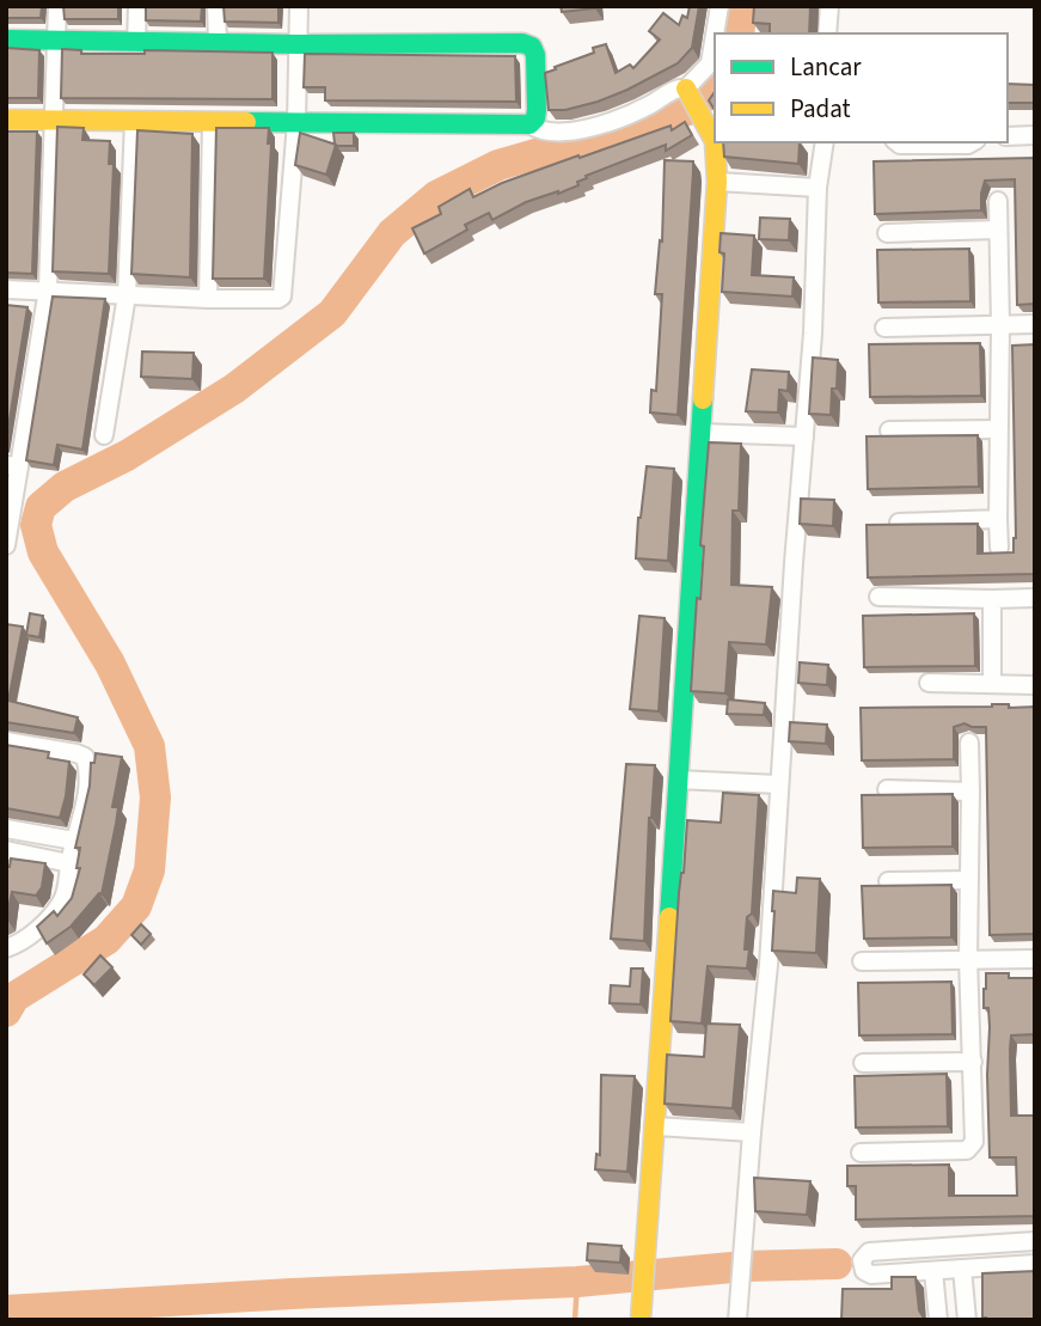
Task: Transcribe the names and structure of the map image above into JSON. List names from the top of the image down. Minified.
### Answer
{"legend":["Lancar","Padat"]}
